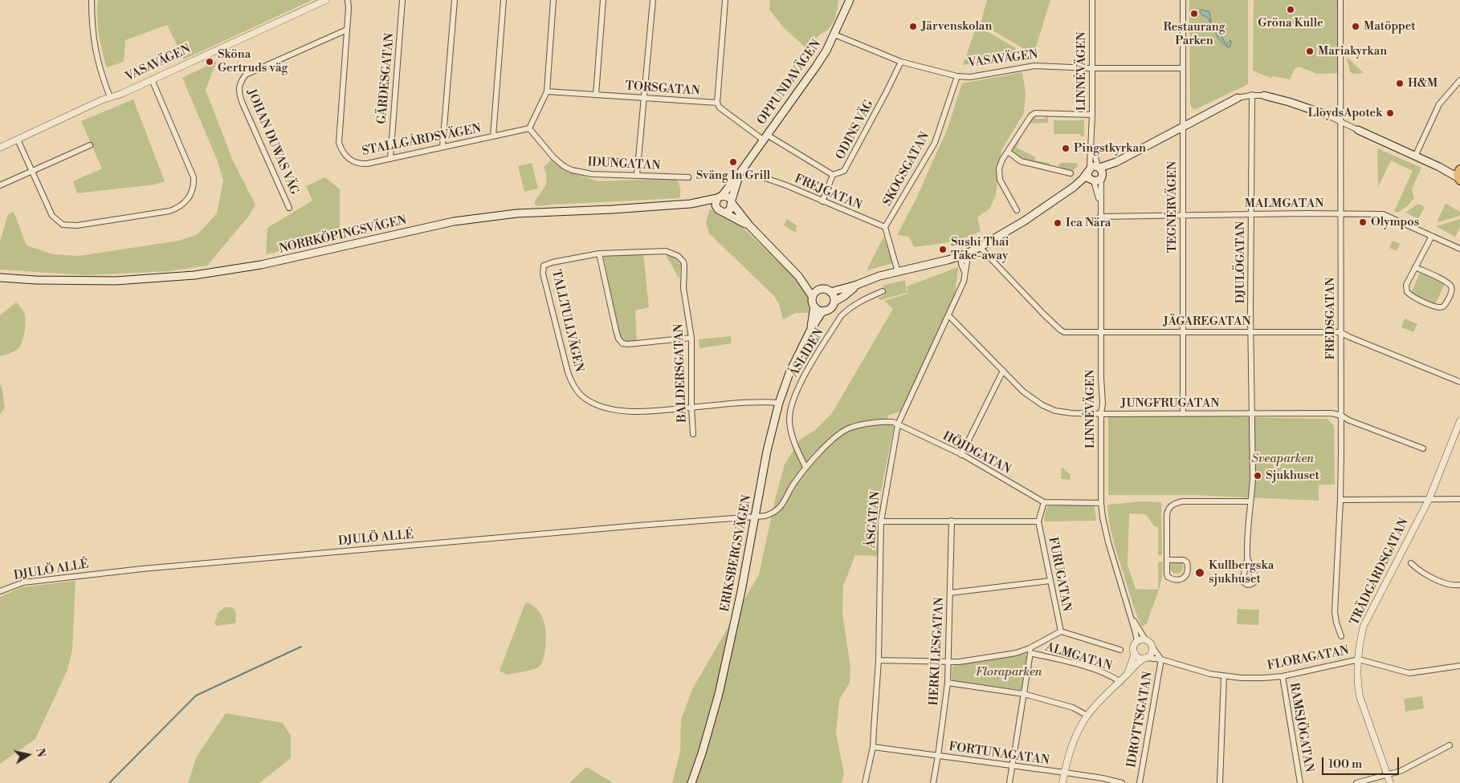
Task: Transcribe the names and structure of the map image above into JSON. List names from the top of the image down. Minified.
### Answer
{"streets":{"main road":["OPPUNDAVÄGEN","NORRKÖPINGSVÄGEN","ERIKSBERGSVÄGEN"],"street":["VASAVÄGEN","LINNÉVÄGEN","GÄRDESGATAN","TORSGATAN","ODINS VÄG","STALLGÅRDSVÄGEN","JOHAN DUWAS VÄG","IDUNGATAN","SKOGSGATAN","FREJGATAN","MALMGATAN","TEGNÉRVÄGEN","DJULÖGATAN","FREDSGATAN","TALLTULLVÄGEN","JÄGAREGATAN","ÅSLIDEN","BALDERSGATAN","JUNGFRUGATAN","HÖJDGATAN","ÅSGATAN","DJULÖ ALLÉ","TRÄDGÅRDSGATAN","FURUGATAN","HERKULESGATAN","ALMGATAN","FLORAGATAN","IDROTTSGATAN","RAMSJÖGATAN","FORTUNAGATAN"]},"crossings":[["VASAVÄGEN","LINNÉVÄGEN"],["VASAVÄGEN","OPPUNDAVÄGEN"],["VASAVÄGEN","ODINS VÄG"],["VASAVÄGEN","SKOGSGATAN"],["VASAVÄGEN","TEGNÉRVÄGEN"],["LINNÉVÄGEN","MALMGATAN"],["LINNÉVÄGEN","JÄGAREGATAN"],["LINNÉVÄGEN","JUNGFRUGATAN"],["LINNÉVÄGEN","HÖJDGATAN"],["LINNÉVÄGEN","FLORAGATAN"],["GÄRDESGATAN","STALLGÅRDSVÄGEN"],["OPPUNDAVÄGEN","TORSGATAN"],["OPPUNDAVÄGEN","NORRKÖPINGSVÄGEN"],["TORSGATAN","ODINS VÄG"],["ODINS VÄG","FREJGATAN"],["STALLGÅRDSVÄGEN","JOHAN DUWAS VÄG"],["STALLGÅRDSVÄGEN","IDUNGATAN"],["SKOGSGATAN","FREJGATAN"],["MALMGATAN","TEGNÉRVÄGEN"],["MALMGATAN","DJULÖGATAN"],["MALMGATAN","FREDSGATAN"],["TEGNÉRVÄGEN","JÄGAREGATAN"],["TEGNÉRVÄGEN","JUNGFRUGATAN"],["DJULÖGATAN","JÄGAREGATAN"],["DJULÖGATAN","JUNGFRUGATAN"],["FREDSGATAN","JÄGAREGATAN"],["FREDSGATAN","JUNGFRUGATAN"],["TALLTULLVÄGEN","BALDERSGATAN"],["TALLTULLVÄGEN","ERIKSBERGSVÄGEN"],["ÅSLIDEN","HÖJDGATAN"],["JUNGFRUGATAN","ÅSGATAN"],["HÖJDGATAN","ÅSGATAN"],["ÅSGATAN","FORTUNAGATAN"],["DJULÖ ALLÉ","ERIKSBERGSVÄGEN"],["TRÄDGÅRDSGATAN","FLORAGATAN"],["HERKULESGATAN","FORTUNAGATAN"],["FLORAGATAN","IDROTTSGATAN"],["FLORAGATAN","RAMSJÖGATAN"]],"parks":["Sveaparken","Floraparken"],"places":["Gröna Kulle","Restaurang Parken","Järvenskolan","Matöppet","Mariakyrkan","Sköna Gertruds väg","H&M","LloydsApotek","Pingstkyrkan","Sväng In Grill","Olympos","Ica Nära","Sushi Thai Take-away","Sjukhuset","Kullbergska sjukhuset"],"scale_bar":"100 m","north":"right"}
